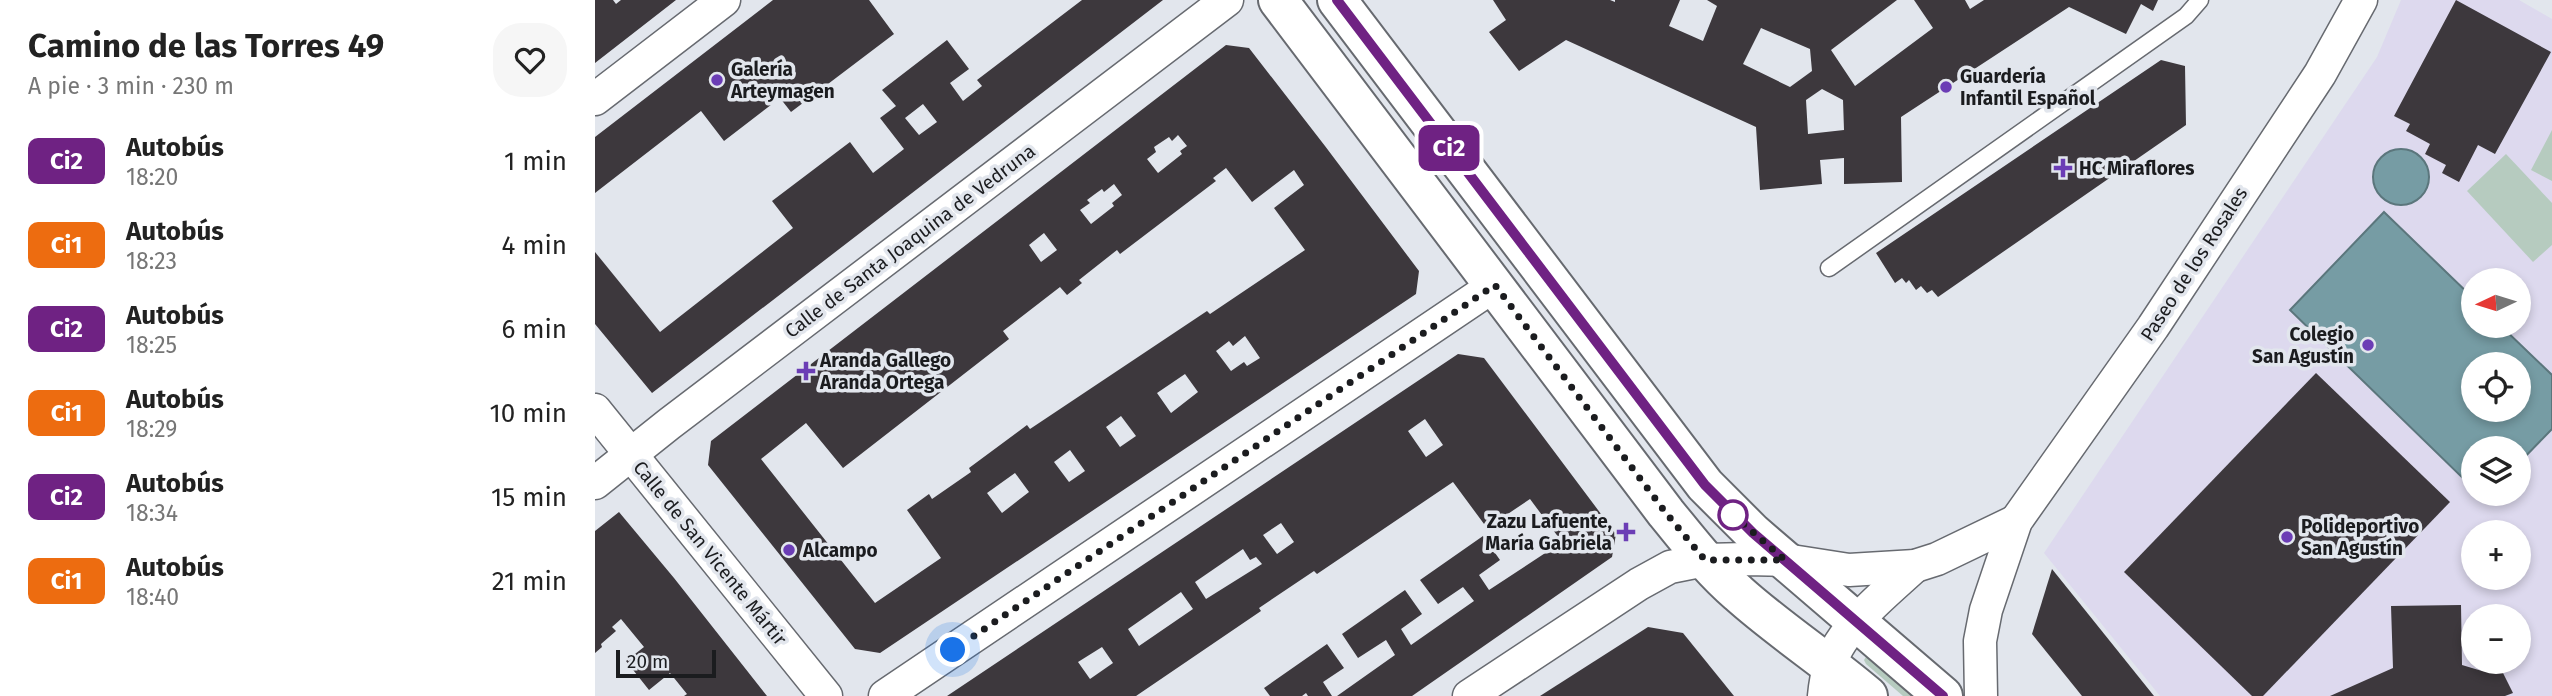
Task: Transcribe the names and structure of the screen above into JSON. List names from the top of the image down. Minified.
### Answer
{"streets":{"street":["Calle de Santa Joaquina de Vedruna","Paseo de los Rosales","Calle de San Vicente Mártir"]},"crossings":[["Calle de Santa Joaquina de Vedruna","Calle de San Vicente Mártir"]],"places":{"other":["Galería Arteymagen","Guardería Infantil Español","Colegio San Agustín","Polideportivo San Agustín","Alcampo"],"health":["HC Miraflores","Aranda Gallego Aranda Ortega","Zazu Lafuente, María Gabriela"]},"lines":["bus line Ci2"],"scale_bar":"20 m","north":"left","page":{"heading":["Camino de las Torres 49","A pie · 3 min · 230 m"],"on_map":"Ci2","list":[{"mark":"Ci2","name":"Autobús","note":"18:20","value":"1 min"},{"mark":"Ci1","name":"Autobús","note":"18:23","value":"4 min"},{"mark":"Ci2","name":"Autobús","note":"18:25","value":"6 min"},{"mark":"Ci1","name":"Autobús","note":"18:29","value":"10 min"},{"mark":"Ci2","name":"Autobús","note":"18:34","value":"15 min"},{"mark":"Ci1","name":"Autobús","note":"18:40","value":"21 min"}],"map_buttons":["+","−"],"scale":"20 m"}}
